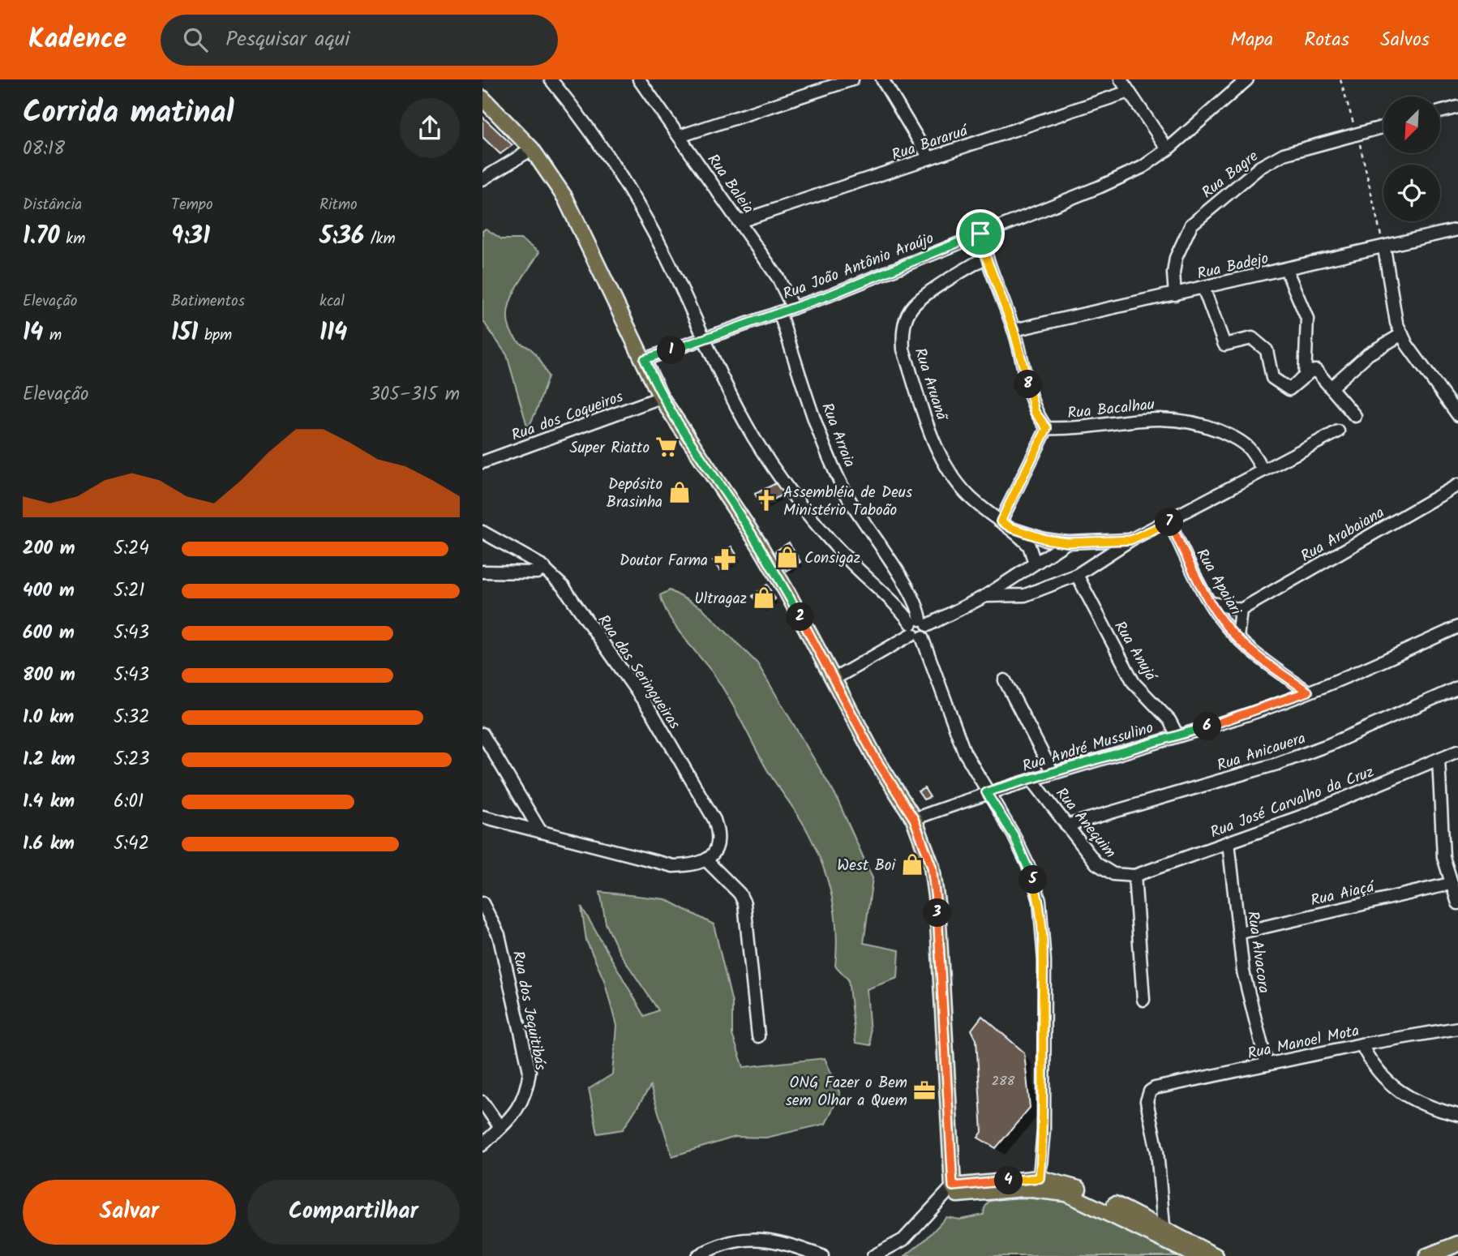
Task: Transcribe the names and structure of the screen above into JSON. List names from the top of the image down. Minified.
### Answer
{"streets":{"street":["Rua Bararuá","Rua Bagre","Rua Baleia","Rua João Antônio Araújo","Rua Badejo","Rua Aruanã","Rua Bacalhau","Rua dos Coqueiros","Rua Arraia","Rua Arabaiana","Rua Apaiari","Rua Anujá","Rua das Seringueiras","Rua André Mussulino","Rua Anicauera","Rua José Carvalho da Cruz","Rua Anequim","Rua Aiaçá","Rua Alvacora","Rua dos Jequitibás","Rua Manoel Mota"]},"crossings":[["Rua Bararuá","Rua Baleia"],["Rua Bagre","Rua Badejo"],["Rua Baleia","Rua João Antônio Araújo"],["Rua João Antônio Araújo","Rua Bacalhau"],["Rua João Antônio Araújo","Rua Arraia"],["Rua Badejo","Rua Bacalhau"],["Rua Aruanã","Rua Bacalhau"],["Rua Arraia","Rua André Mussulino"],["Rua Apaiari","Rua André Mussulino"],["Rua Anujá","Rua André Mussulino"],["Rua André Mussulino","Rua Anequim"],["Rua Anicauera","Rua Anequim"],["Rua José Carvalho da Cruz","Rua Anequim"],["Rua José Carvalho da Cruz","Rua Alvacora"],["Rua Aiaçá","Rua Alvacora"],["Rua Alvacora","Rua Manoel Mota"]],"places":{"supermarket":["Super Riatto"],"shop":["Depósito Brasinha","Consigaz","Ultragaz","West Boi"],"church":["Assembléia de Deus Ministério Taboão"],"pharmacy":["Doutor Farma"],"office":["ONG Fazer o Bem sem Olhar a Quem"]},"house_numbers":["288"],"north":"bottom left","page":{"header":"Kadence","search":"Pesquisar aqui","nav":["Mapa","Rotas","Salvos"],"heading":["Corrida matinal","08:18"],"stats":[["Distância","1.70 km"],["Tempo","9:31"],["Ritmo","5:36 /km"],["Elevação","14 m"],["Batimentos","151 bpm"],["kcal","114"]],"pins":["1","8","7","2","6","5","3","4"],"chart":["Elevação","305–315 m"],"list":[{"name":"200 m","note":"5:24"},{"name":"400 m","note":"5:21"},{"name":"600 m","note":"5:43"},{"name":"800 m","note":"5:43"},{"name":"1.0 km","note":"5:32"},{"name":"1.2 km","note":"5:23"},{"name":"1.4 km","note":"6:01"},{"name":"1.6 km","note":"5:42"}],"buttons":["Salvar","Compartilhar"]}}
